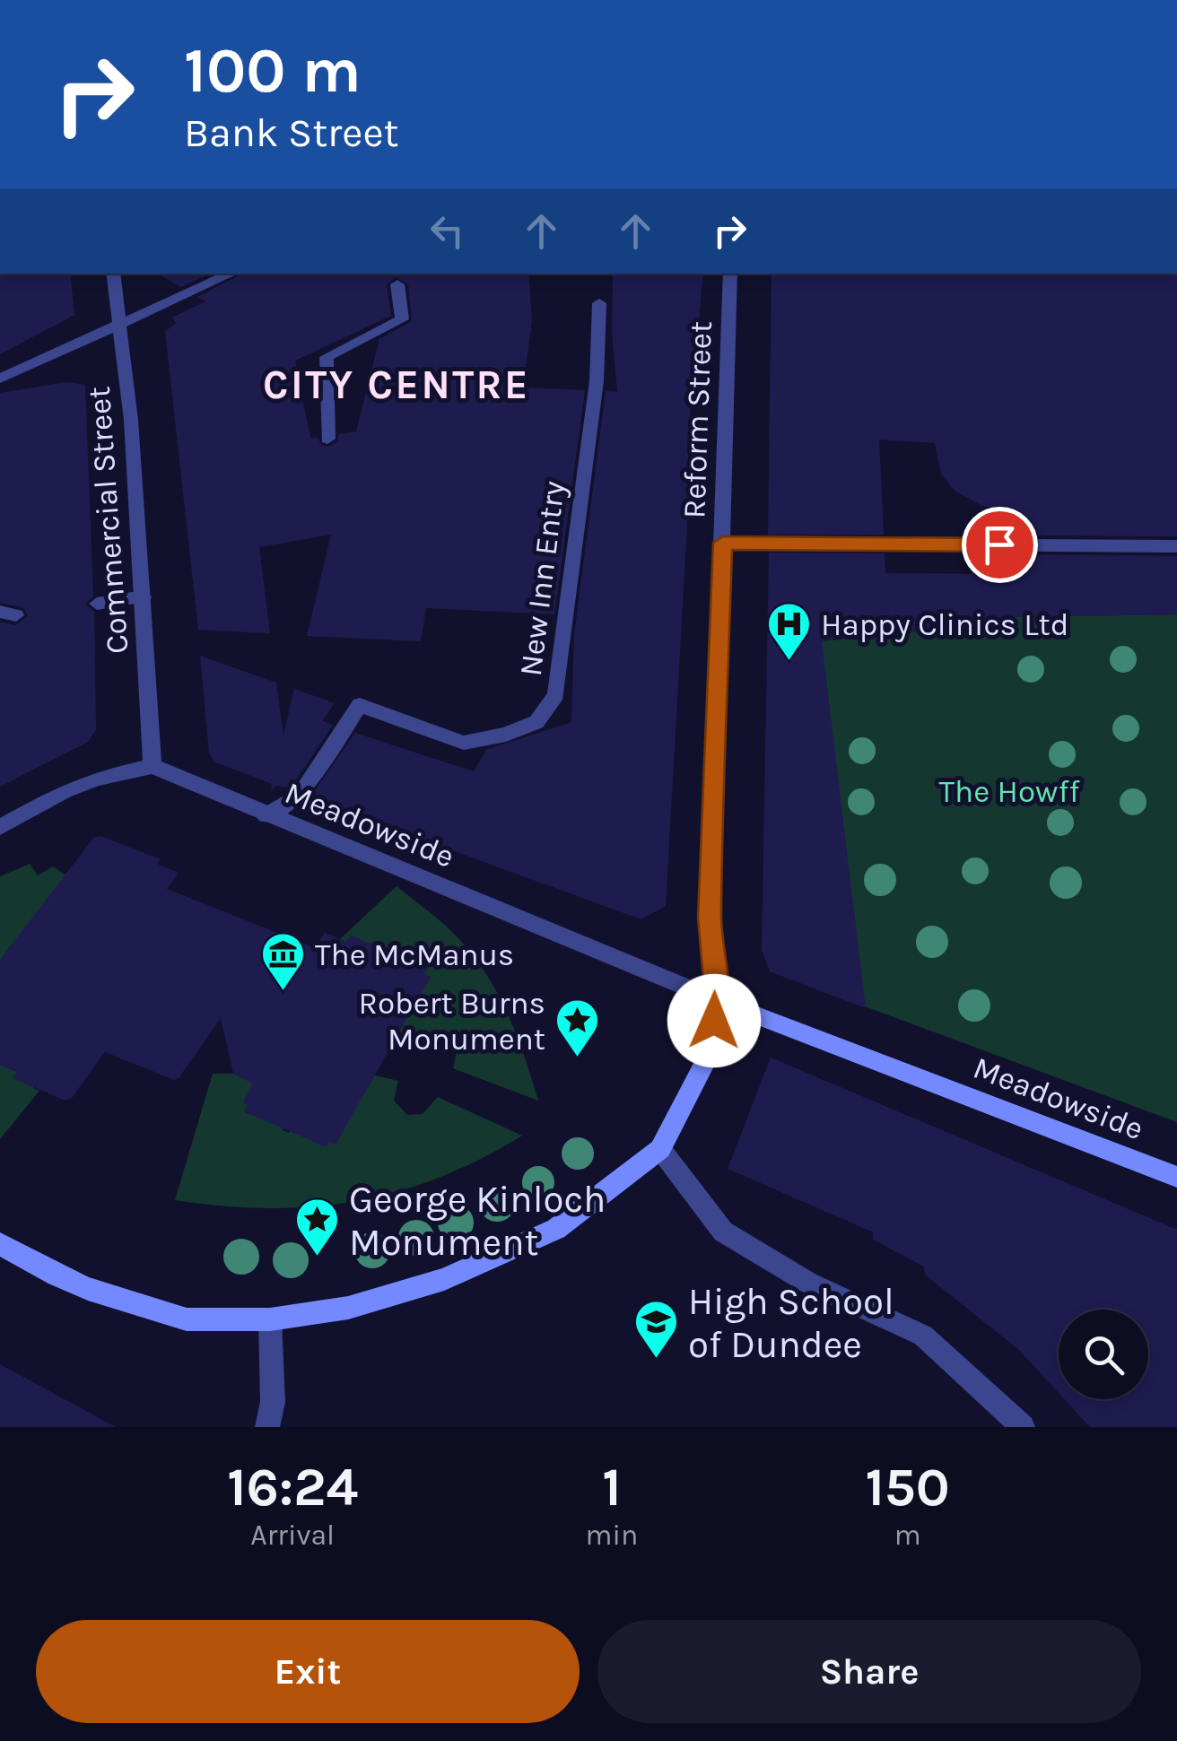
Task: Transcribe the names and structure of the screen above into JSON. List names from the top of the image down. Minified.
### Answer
{"streets":{"street":["Reform Street","Commercial Street","New Inn Entry","Meadowside"]},"crossings":[["Reform Street","Meadowside"],["Commercial Street","Meadowside"],["New Inn Entry","Meadowside"]],"districts":["CITY CENTRE"],"parks":["The Howff"],"places":{"hospital":["Happy Clinics Ltd"],"museum":["The McManus"],"place":["Robert Burns Monument","George Kinloch Monument"],"school or university":["High School of Dundee"]},"page":{"turn":["100 m","Bank Street"],"eta":["16:24","Arrival","1","min","150","m"],"buttons":["Exit","Share"]}}
